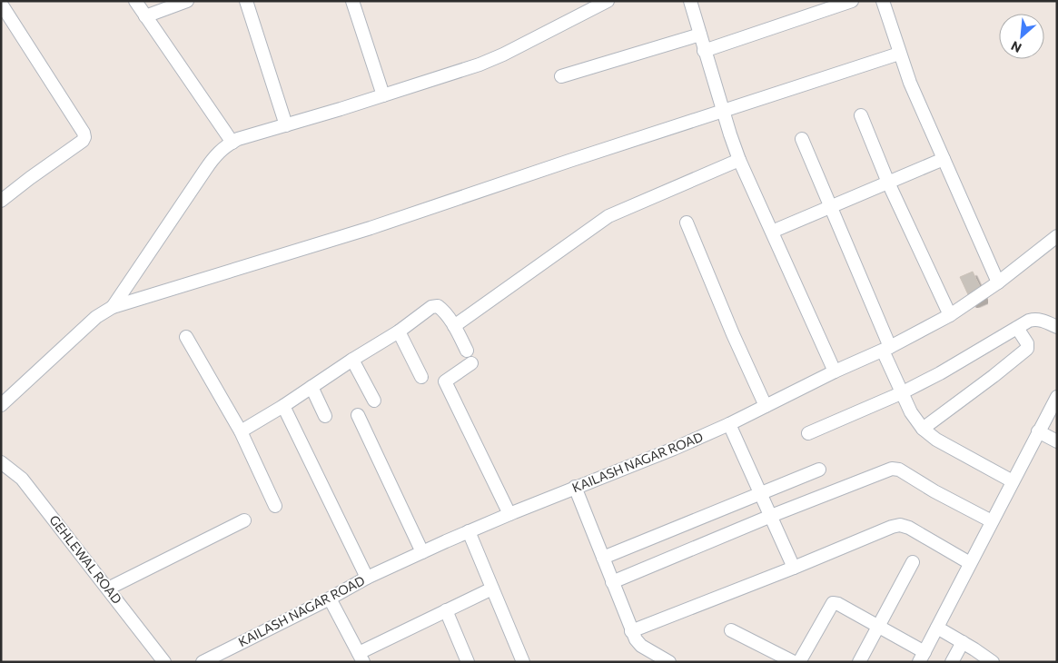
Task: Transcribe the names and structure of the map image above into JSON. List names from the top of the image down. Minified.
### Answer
{"streets":{"street":["KAILASH NAGAR ROAD","GEHLEWAL ROAD"]},"north":"bottom left"}
